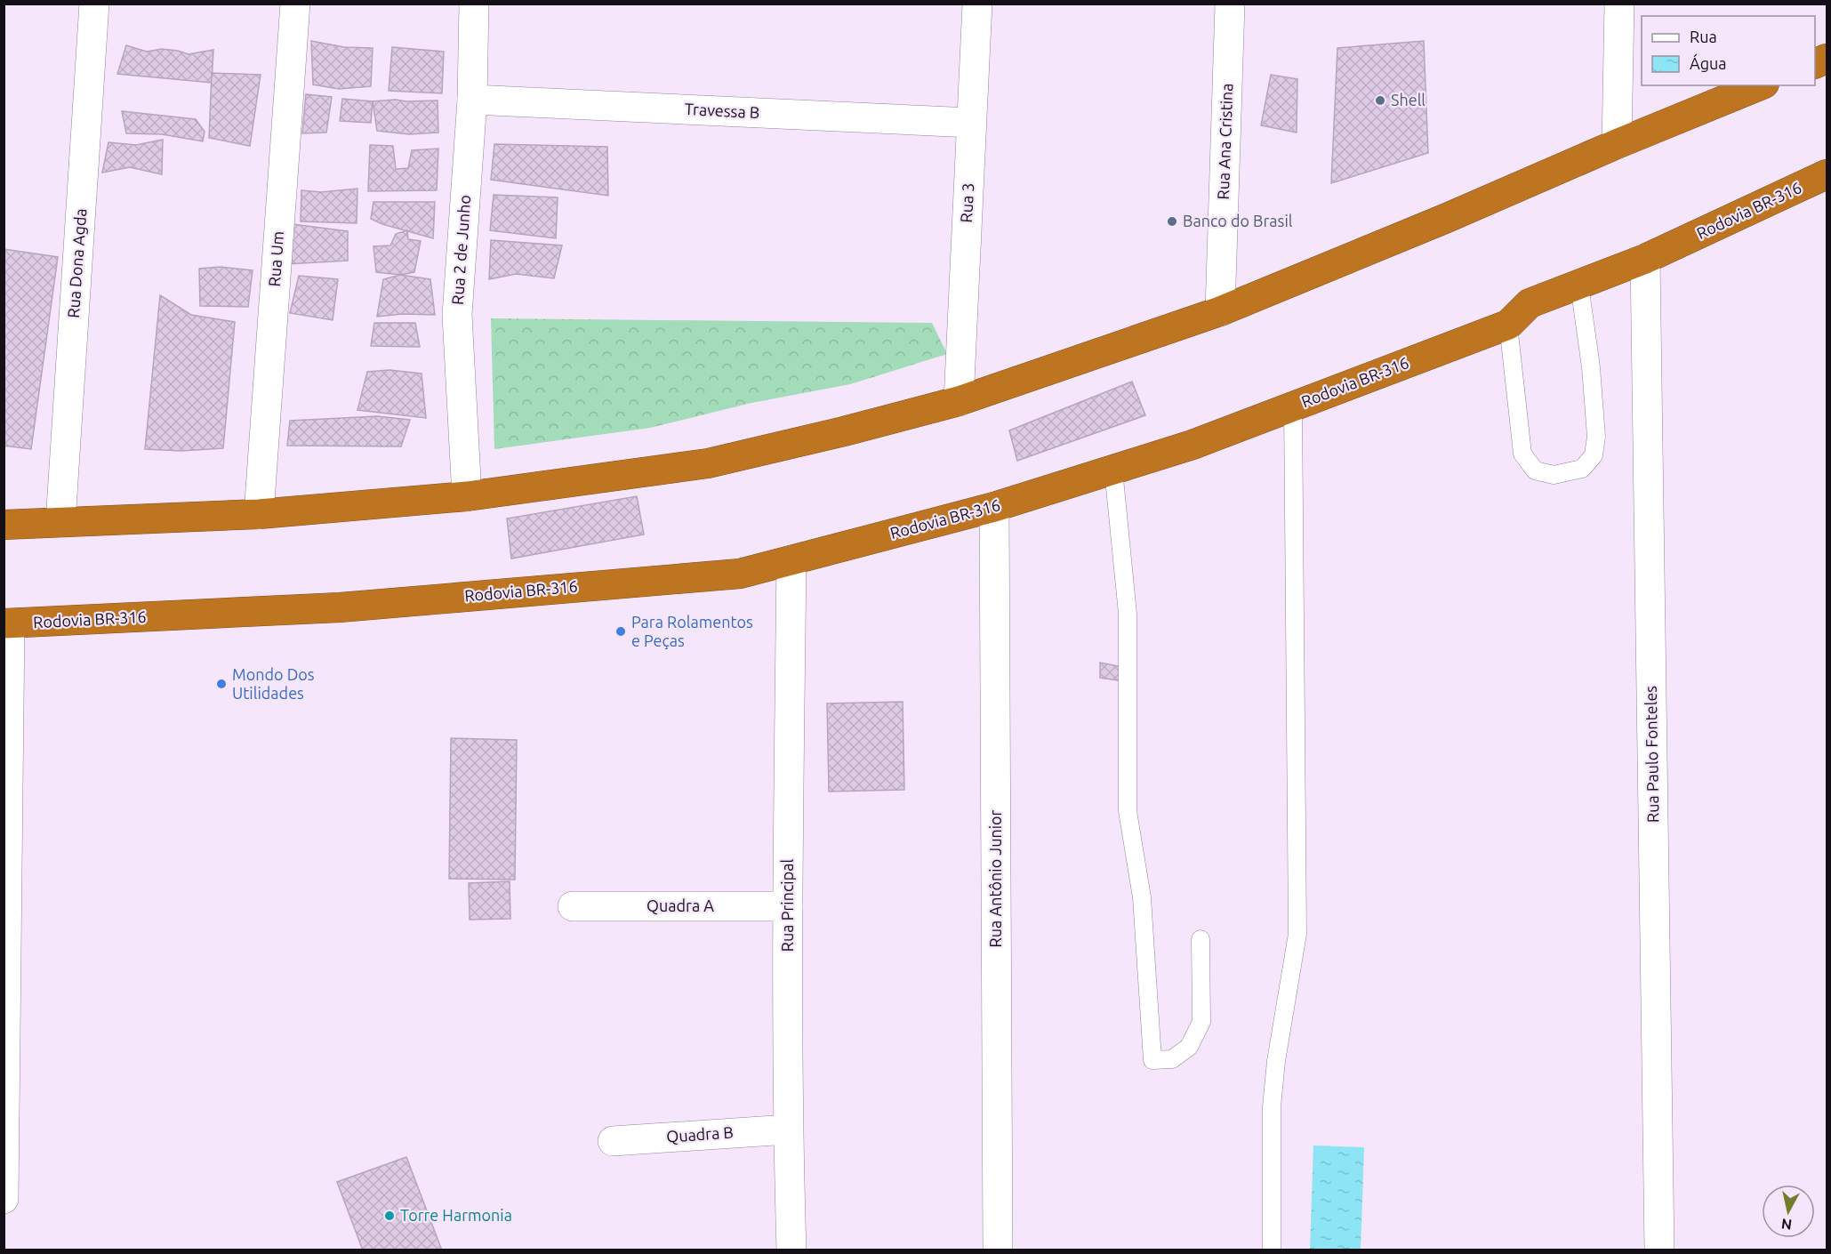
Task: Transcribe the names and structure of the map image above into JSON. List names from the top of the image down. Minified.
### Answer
{"streets":{"highway":["Rodovia BR-316"],"street":["Travessa B","Rua Ana Cristina","Rua 3","Rua 2 de Junho","Rua Um","Rua Dona Agda","Rua Paulo Fonteles","Rua Antônio Junior","Rua Principal","Quadra A","Quadra B"]},"crossings":[["Travessa B","Rua 3"],["Travessa B","Rua 2 de Junho"],["Rodovia BR-316","Rua Paulo Fonteles"],["Rodovia BR-316","Rua Antônio Junior"],["Rodovia BR-316","Rua Principal"],["Rua Principal","Quadra A"],["Rua Principal","Quadra B"]],"places":["Shell","Banco do Brasil","Para Rolamentos e Peças","Mondo Dos Utilidades","Torre Harmonia"],"legend":["Rua","Água"],"north":"bottom"}
